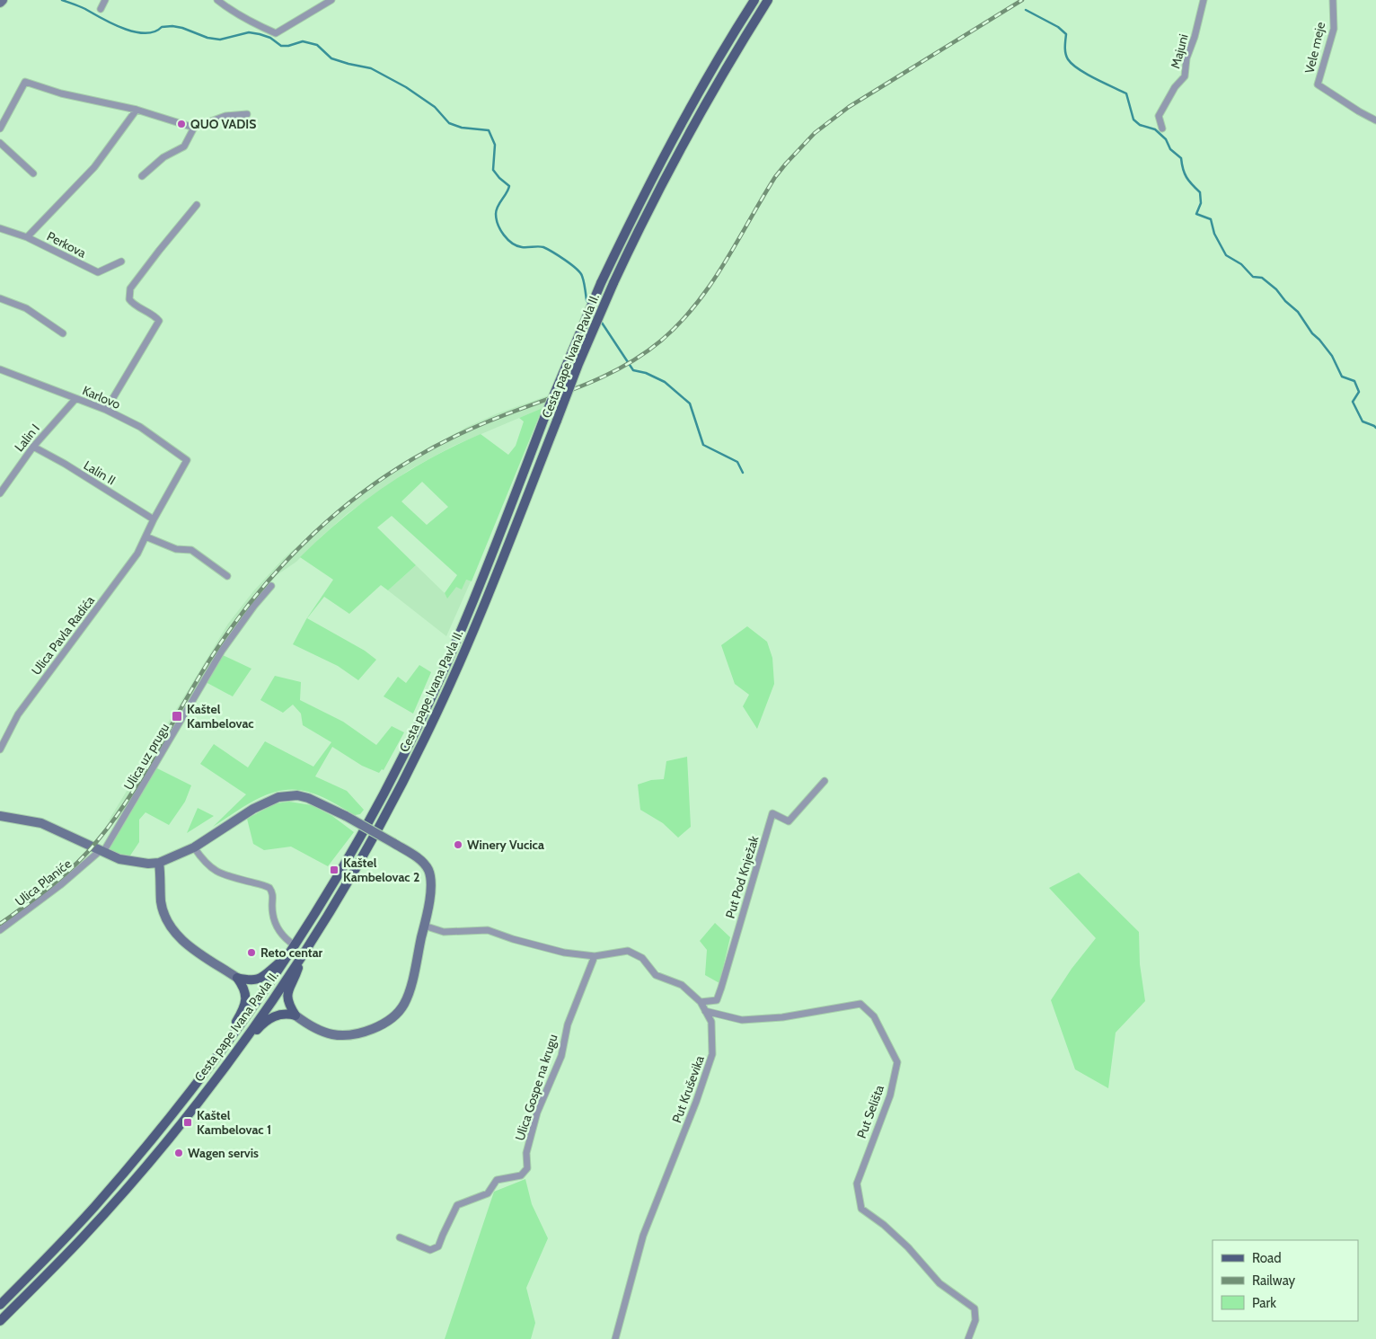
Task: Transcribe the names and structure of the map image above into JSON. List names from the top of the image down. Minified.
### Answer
{"streets":{"main road":["Cesta pape Ivana Pavla II."],"street":["Vele meje","Majuni","Perkova","Karlovo","Lalin I","Lalin II","Ulica Pavla Radića","Ulica uz prugu","Put Pod Knježak","Ulica Planiće","Ulica Gospe na krugu","Put Kruševika","Put Selišta"]},"crossings":[["Karlovo","Lalin I"],["Karlovo","Ulica Pavla Radića"],["Lalin I","Lalin II"],["Lalin II","Ulica Pavla Radića"],["Ulica uz prugu","Ulica Planiće"],["Put Pod Knježak","Put Kruševika"],["Ulica Gospe na krugu","Put Kruševika"],["Put Kruševika","Put Selišta"]],"places":{"other":["QUO VADIS","Winery Vucica","Reto centar","Wagen servis"],"transit":["Kaštel Kambelovac","Kaštel Kambelovac 2","Kaštel Kambelovac 1"]},"legend":["Road","Railway","Park"]}
